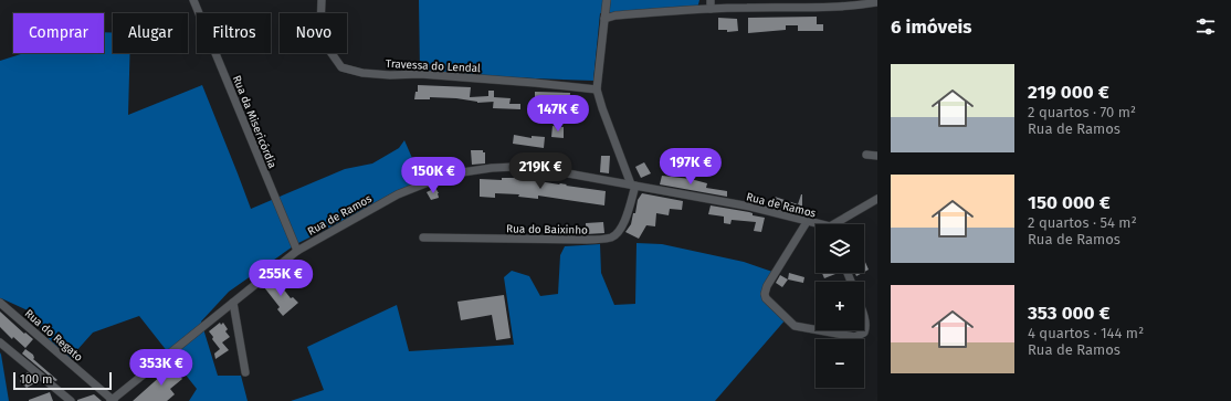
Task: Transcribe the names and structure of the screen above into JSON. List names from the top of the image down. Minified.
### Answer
{"streets":{"street":["Travessa do Lendal","Rua da Misericórdia","Rua de Ramos","Rua do Baixinho","Rua do Regato"]},"crossings":[["Rua da Misericórdia","Rua de Ramos"],["Rua de Ramos","Rua do Baixinho"],["Rua de Ramos","Rua do Regato"]],"scale_bar":"100 m","page":{"heading":"6 imóveis","chip":["Comprar","Alugar","Filtros","Novo"],"list":[{"name":"219 000 €","note":"2 quartos · 70 m² · Rua de Ramos"},{"name":"150 000 €","note":"2 quartos · 54 m² · Rua de Ramos"},{"name":"353 000 €","note":"4 quartos · 144 m² · Rua de Ramos"}],"price":["147K €","197K €","219K €","150K €","255K €","353K €"],"map_buttons":["+","−"],"scale":"100 m"}}
